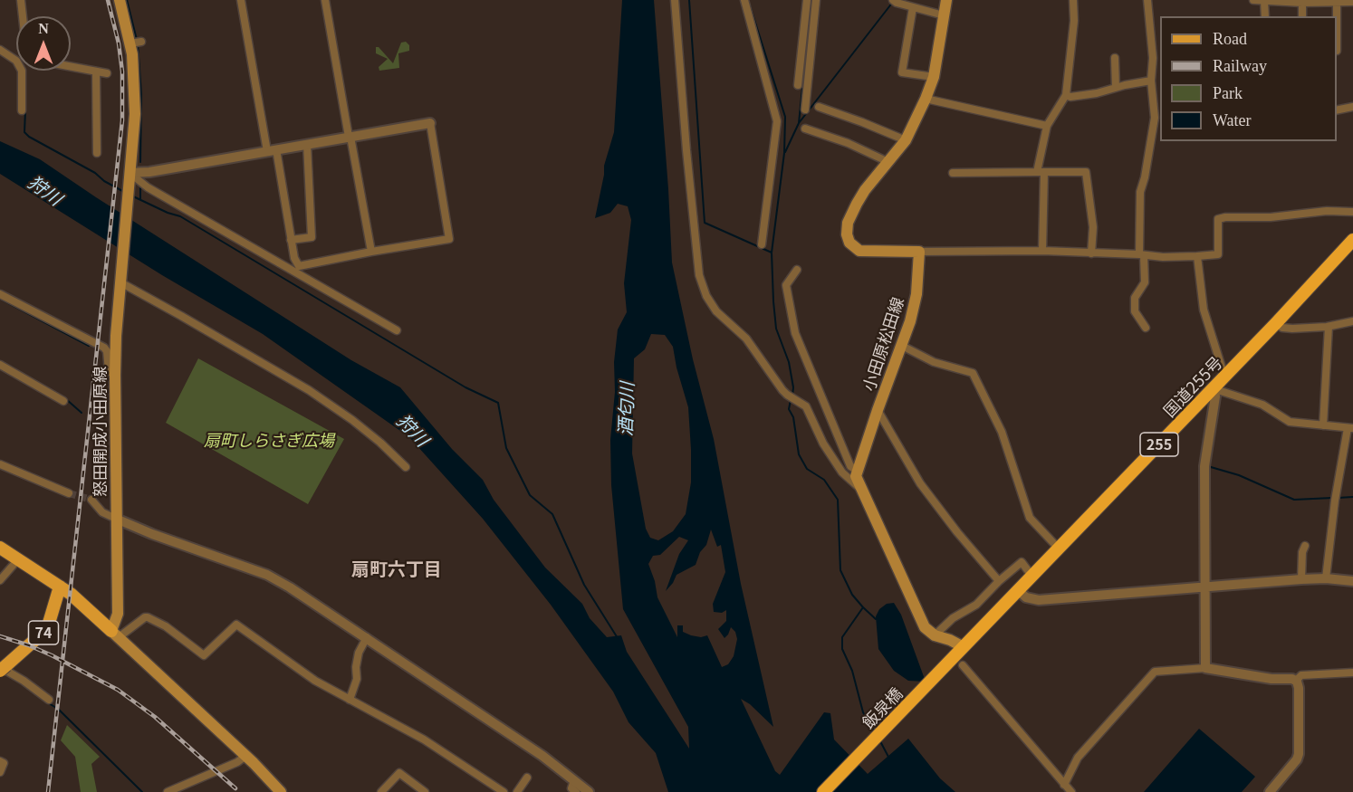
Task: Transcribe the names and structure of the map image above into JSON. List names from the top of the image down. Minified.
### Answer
{"streets":{"highway":["国道255号","255","飯泉橋"],"main road":["小田原松田線","怒田開成小田原線","74"]},"crossings":[["国道255号","飯泉橋"]],"districts":["扇町六丁目"],"water":["狩川","酒匂川"],"parks":["扇町しらさぎ広場"],"legend":["Road","Railway","Park","Water"],"north":"top"}
